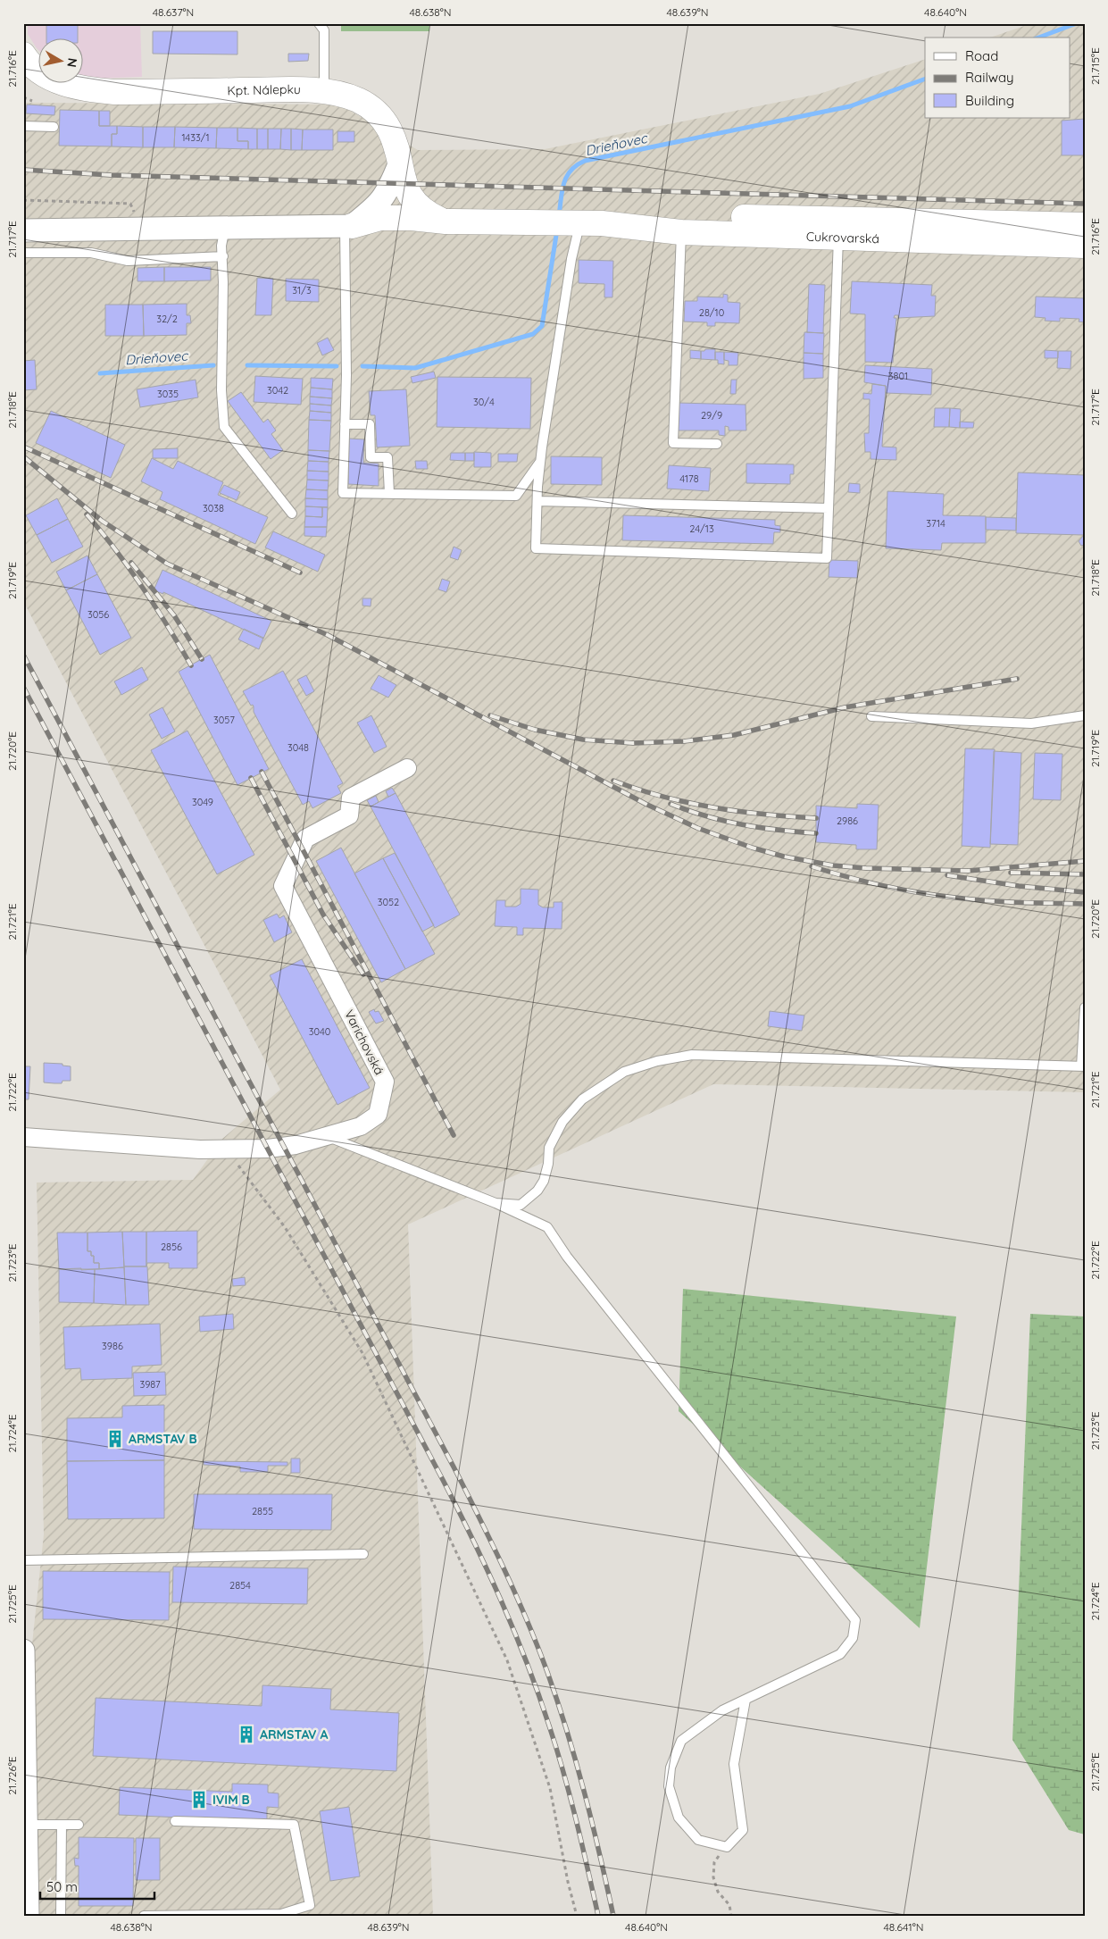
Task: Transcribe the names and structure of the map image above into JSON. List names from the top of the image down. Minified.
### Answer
{"streets":{"main road":["Kpt. Nálepku","Cukrovarská"],"street":["Varichovská"]},"crossings":[["Kpt. Nálepku","Cukrovarská"]],"water":["Drieňovec"],"places":{"building":["ARMSTAV B","ARMSTAV A","IVIM B"]},"house_numbers":["1433/1","31/3","28/10","32/2","3801","3042","3035","30/4","29/9","4178","3038","3714","24/13","3056","3057","3048","3049","2986","3052","3040","2856","3986","3987","2855","2854"],"legend":["Road","Railway","Building"],"scale_bar":"50 m","north":"right","coordinates":["48.637°N","48.638°N","48.639°N","48.640°N","21.715°E","21.716°E","21.717°E","21.718°E","21.719°E","21.720°E","21.721°E","21.722°E","21.723°E","21.724°E","21.725°E","21.726°E","48.641°N"]}
